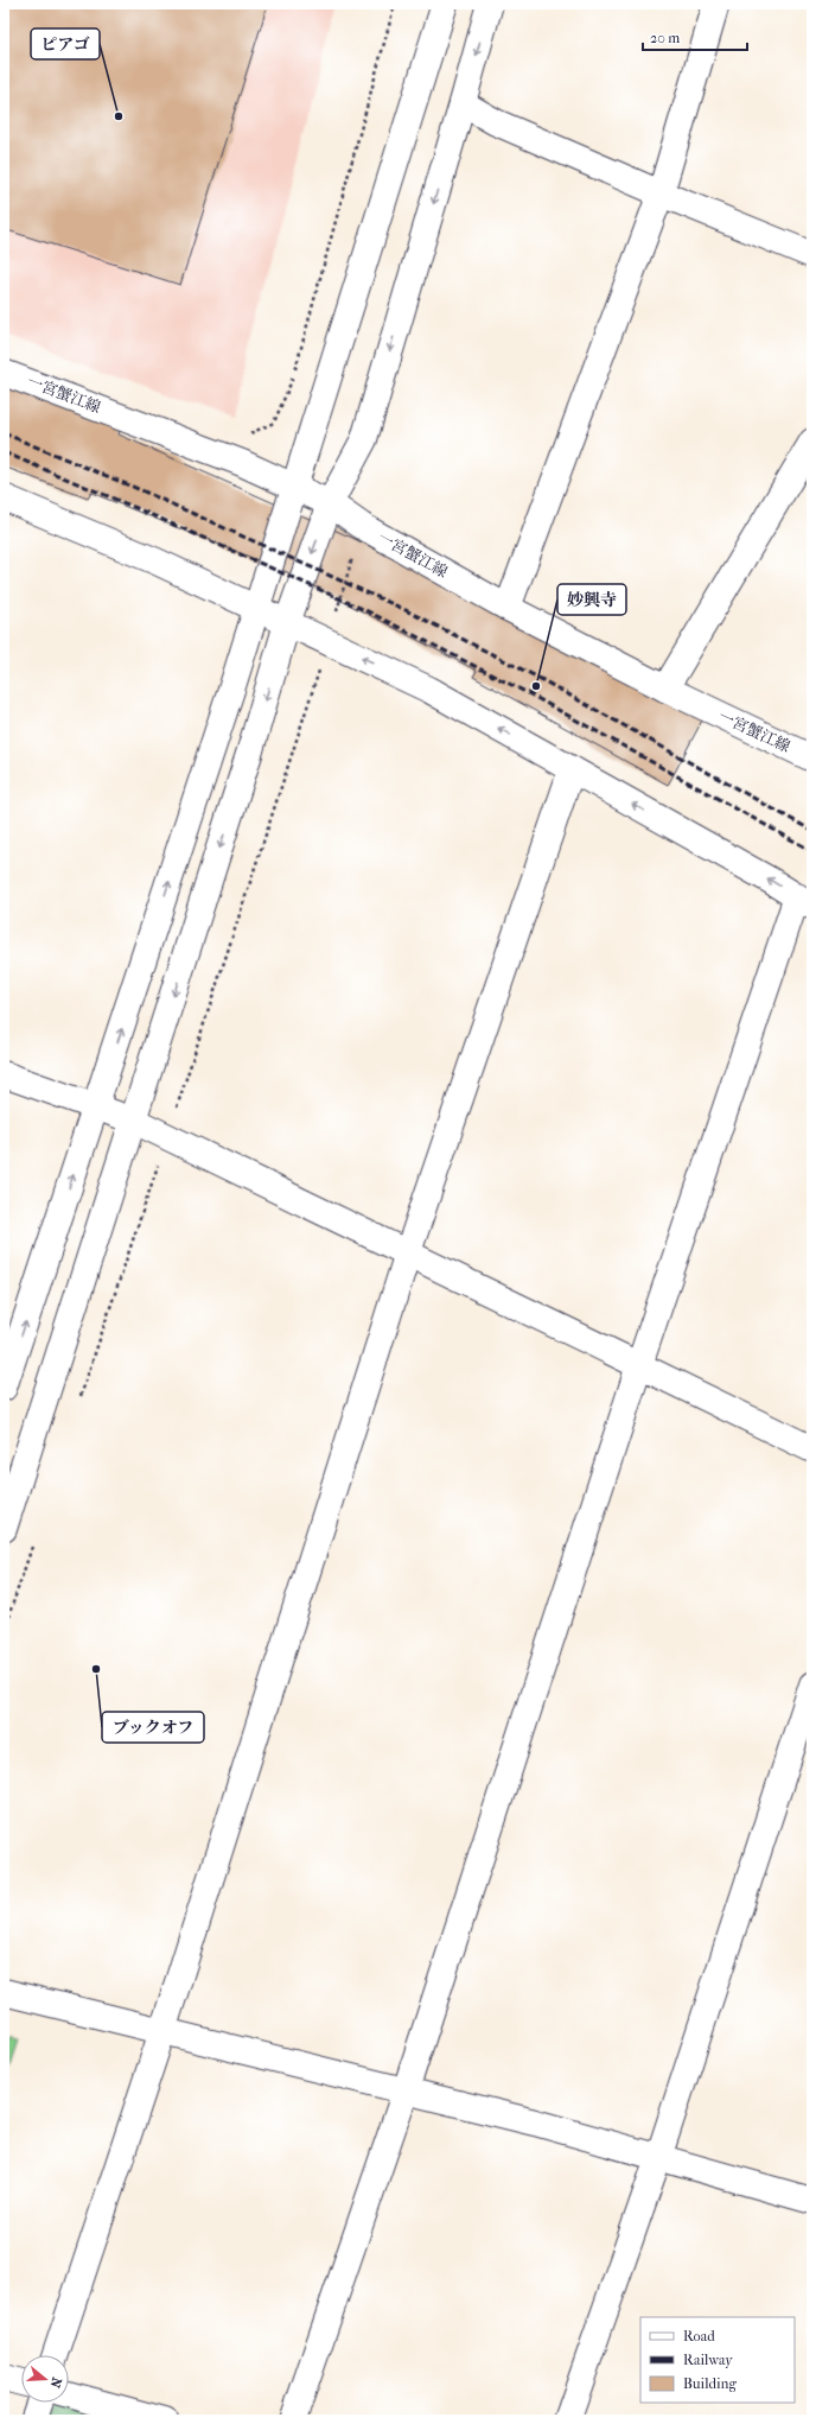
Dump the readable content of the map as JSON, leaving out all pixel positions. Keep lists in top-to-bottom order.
{
  "streets": {
    "street": ["一宮蟹江線"]
  },
  "places": ["ピアゴ", "妙興寺", "ブックオフ"],
  "legend": ["Road", "Railway", "Building"],
  "scale_bar": "20 m",
  "north": "right"
}
